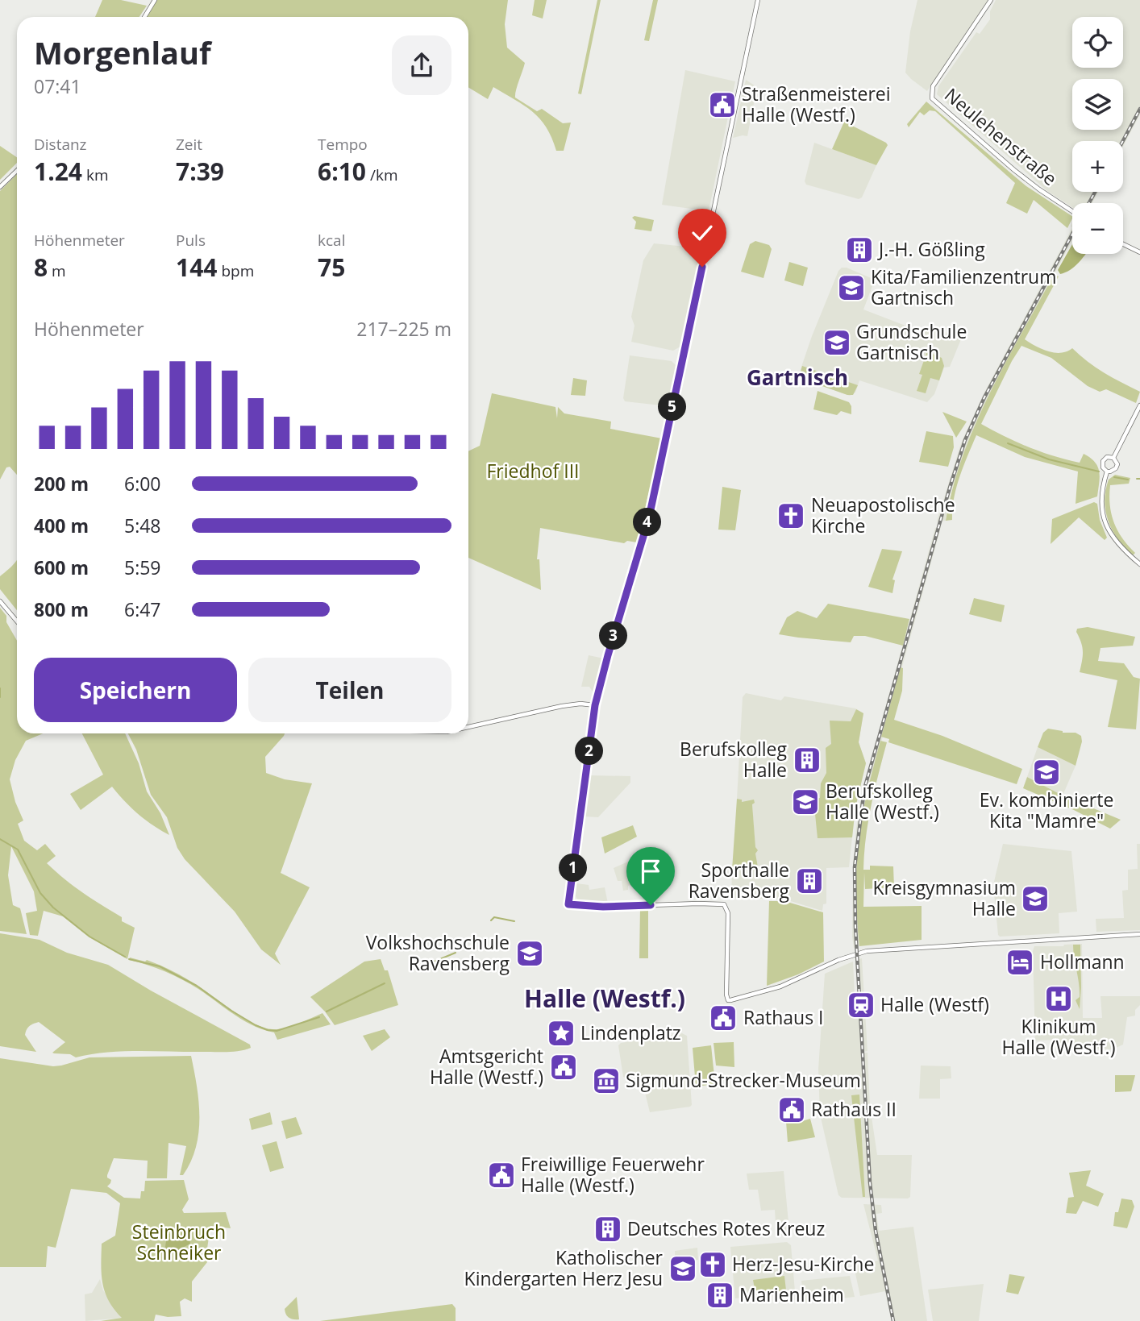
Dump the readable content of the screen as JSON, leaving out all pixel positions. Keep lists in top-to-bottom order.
{
  "streets": {
    "street": ["Neulehenstraße"]
  },
  "districts": ["Gartnisch", "Halle (Westf.)"],
  "parks": ["Friedhof III", "Steinbruch Schneiker"],
  "places": {
    "public building": [
      "Straßenmeisterei Halle (Westf.)",
      "Rathaus I",
      "Amtsgericht Halle (Westf.)",
      "Rathaus II",
      "Freiwillige Feuerwehr Halle (Westf.)"
    ],
    "building": [
      "J.-H. Gößling",
      "Berufskolleg Halle",
      "Sporthalle Ravensberg",
      "Deutsches Rotes Kreuz",
      "Marienheim"
    ],
    "school or university": [
      "Kita/Familienzentrum Gartnisch",
      "Grundschule Gartnisch",
      "Ev. kombinierte Kita \"Mamre\"",
      "Berufskolleg Halle (Westf.)",
      "Kreisgymnasium Halle",
      "Volkshochschule Ravensberg",
      "Katholischer Kindergarten Herz Jesu"
    ],
    "church": ["Neuapostolische Kirche", "Herz-Jesu-Kirche"],
    "hotel": ["Hollmann"],
    "hospital": ["Klinikum Halle (Westf.)"],
    "station": ["Halle (Westf)"],
    "place": ["Lindenplatz"],
    "museum": ["Sigmund-Strecker-Museum"]
  },
  "page": {
    "map_buttons": ["+", "−"],
    "heading": ["Morgenlauf", "07:41"],
    "stats": [
      ["Distanz", "1.24 km"],
      ["Zeit", "7:39"],
      ["Tempo", "6:10 /km"],
      ["Höhenmeter", "8 m"],
      ["Puls", "144 bpm"],
      ["kcal", "75"]
    ],
    "chart": ["Höhenmeter", "217–225 m"],
    "pins": [
      "5",
      "4",
      "3",
      "2",
      "1"
    ],
    "list": [
      {
        "name": "200 m",
        "note": "6:00"
      },
      {
        "name": "400 m",
        "note": "5:48"
      },
      {
        "name": "600 m",
        "note": "5:59"
      },
      {
        "name": "800 m",
        "note": "6:47"
      }
    ],
    "buttons": ["Speichern", "Teilen"]
  }
}
